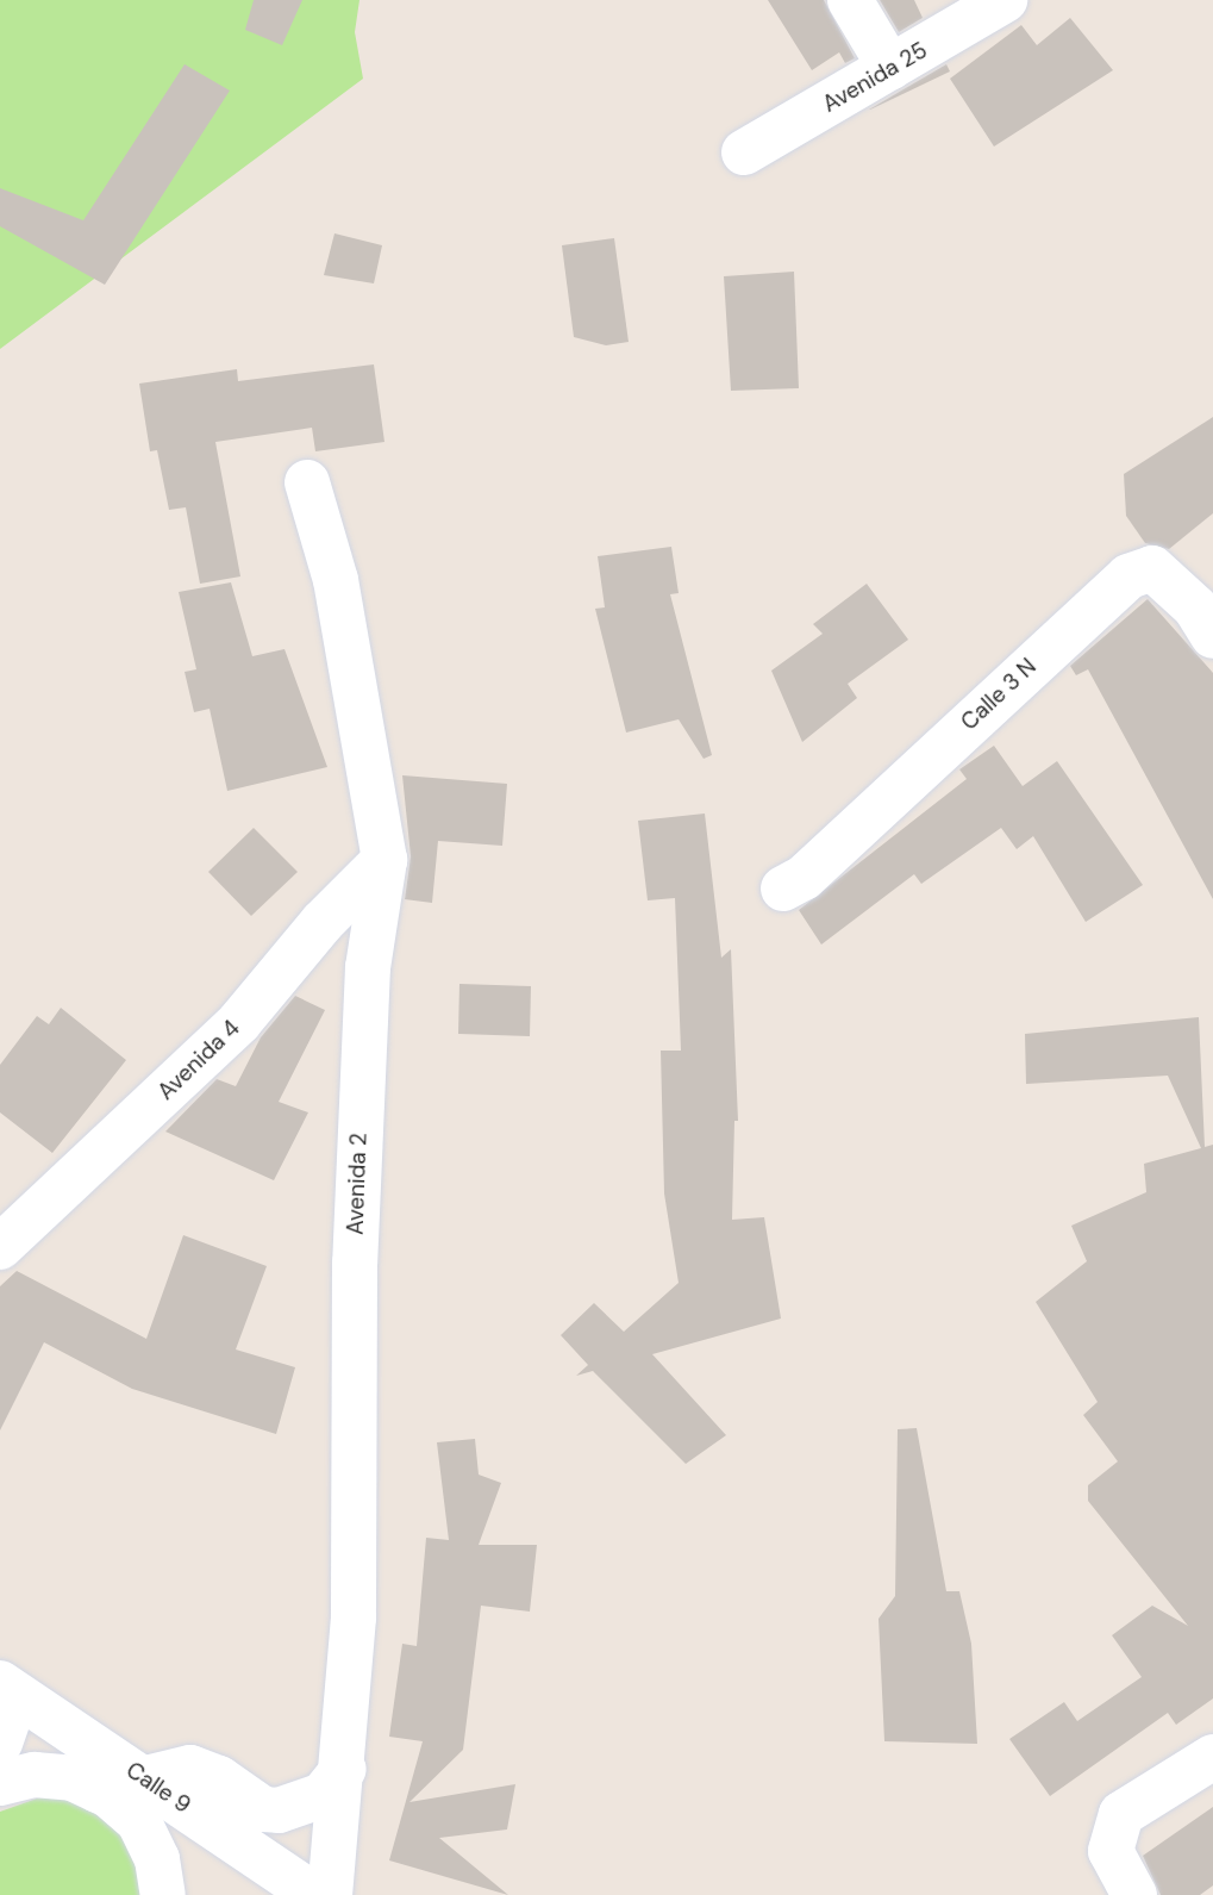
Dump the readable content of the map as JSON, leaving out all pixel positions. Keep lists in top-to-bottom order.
{
  "streets": {
    "street": [
      "Avenida 25",
      "Calle 3 N",
      "Avenida 4",
      "Avenida 2",
      "Calle 9"
    ]
  },
  "crossings": [
    ["Avenida 4", "Avenida 2"]
  ]
}
